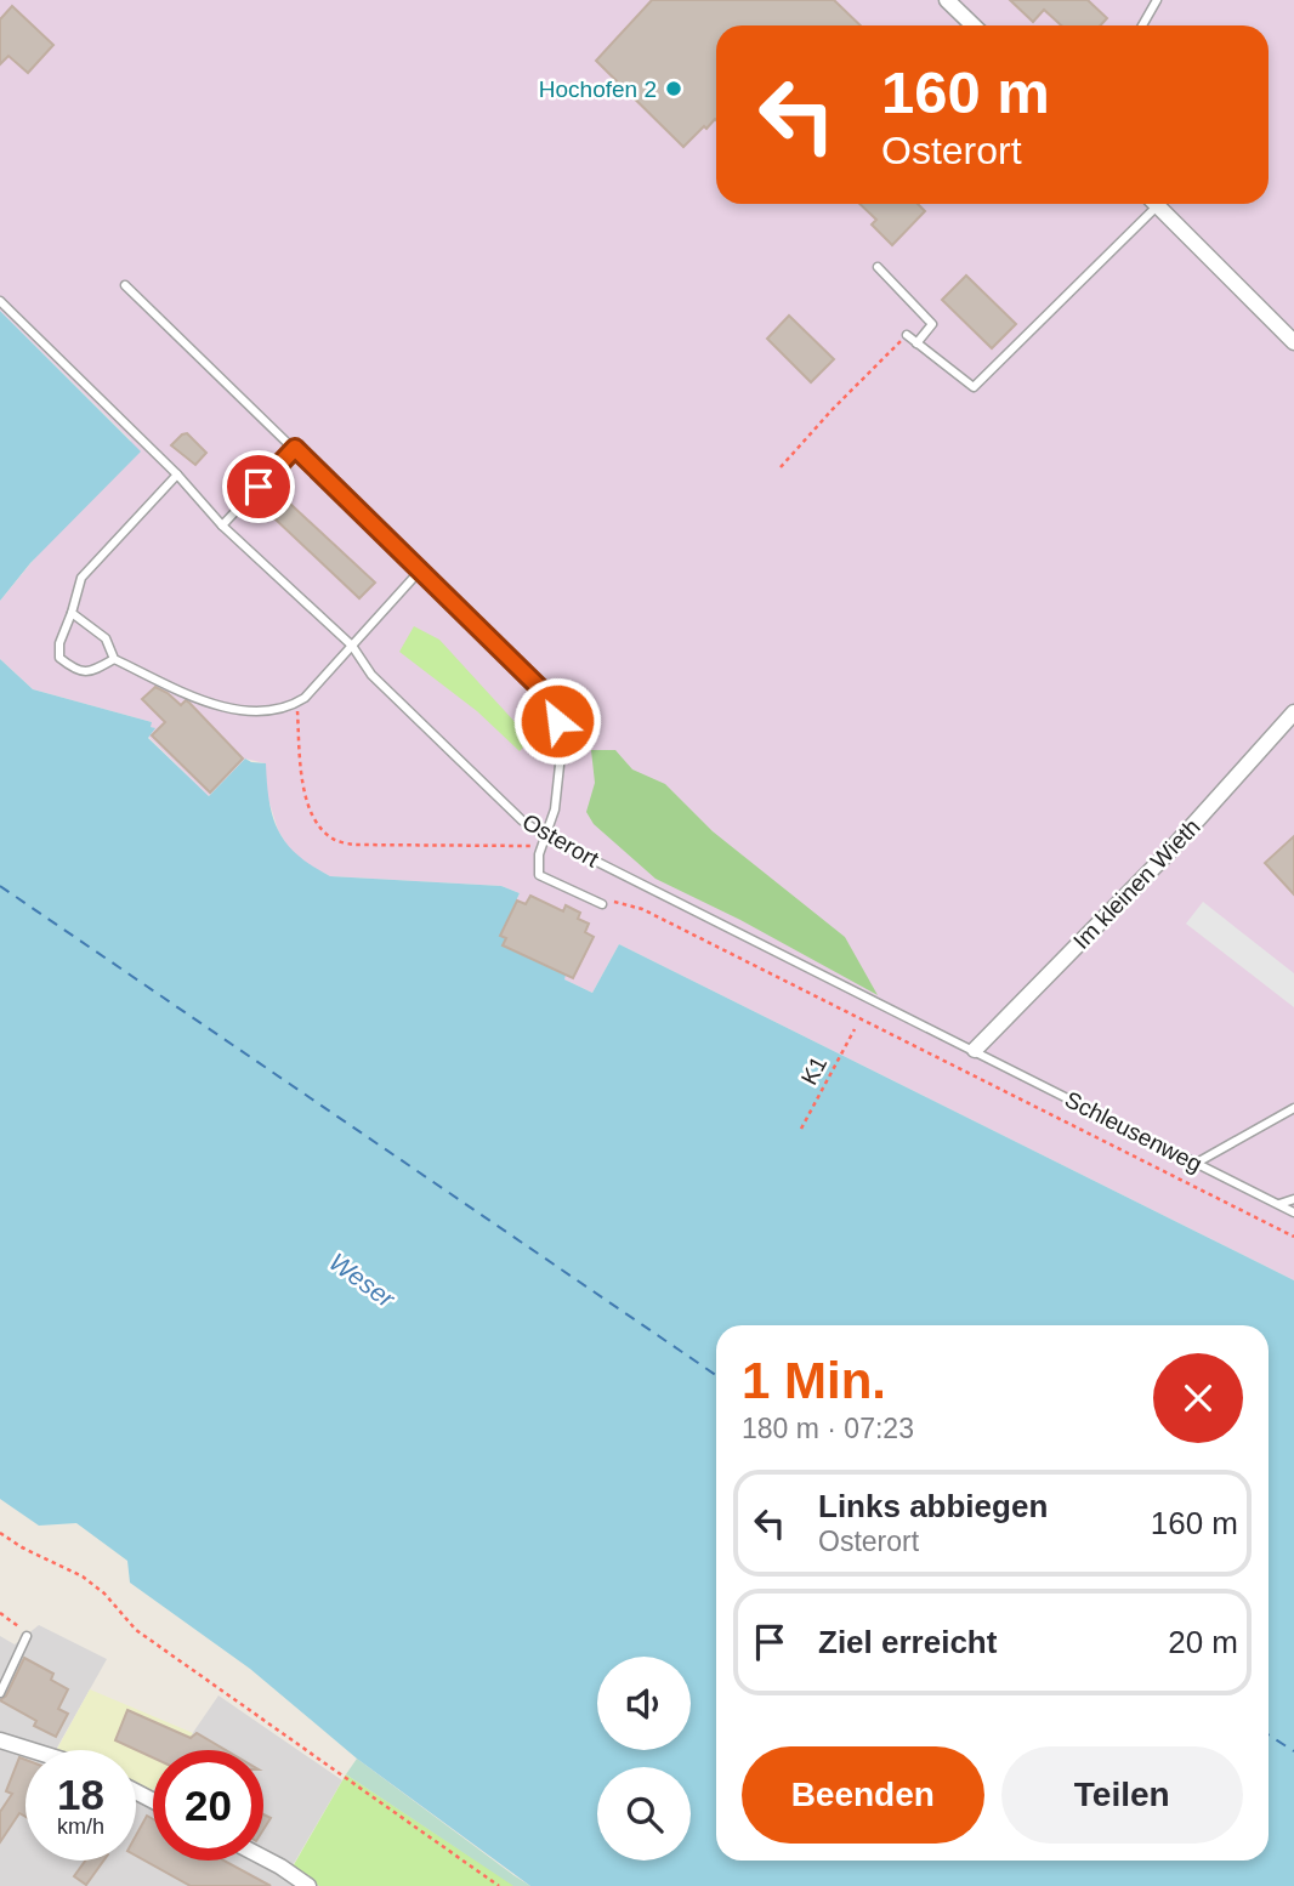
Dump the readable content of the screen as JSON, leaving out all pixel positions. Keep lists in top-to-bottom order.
{
  "streets": {
    "street": ["Im kleinen Wieth"],
    "lane": ["Osterort", "Schleusenweg"],
    "path": ["K1"]
  },
  "crossings": [
    ["Osterort", "Im kleinen Wieth"],
    ["Osterort", "Schleusenweg"],
    ["Im kleinen Wieth", "Schleusenweg"]
  ],
  "water": ["Weser"],
  "places": ["Hochofen 2"],
  "page": {
    "turn": ["160 m", "Osterort"],
    "heading": ["1 Min.", "180 m · 07:23"],
    "list": [
      {
        "name": "Links abbiegen",
        "note": "Osterort",
        "value": "160 m"
      },
      {
        "name": "Ziel erreicht",
        "value": "20 m"
      }
    ],
    "buttons": ["Beenden", "Teilen"],
    "speed": "18 km/h",
    "limit": "20"
  }
}
